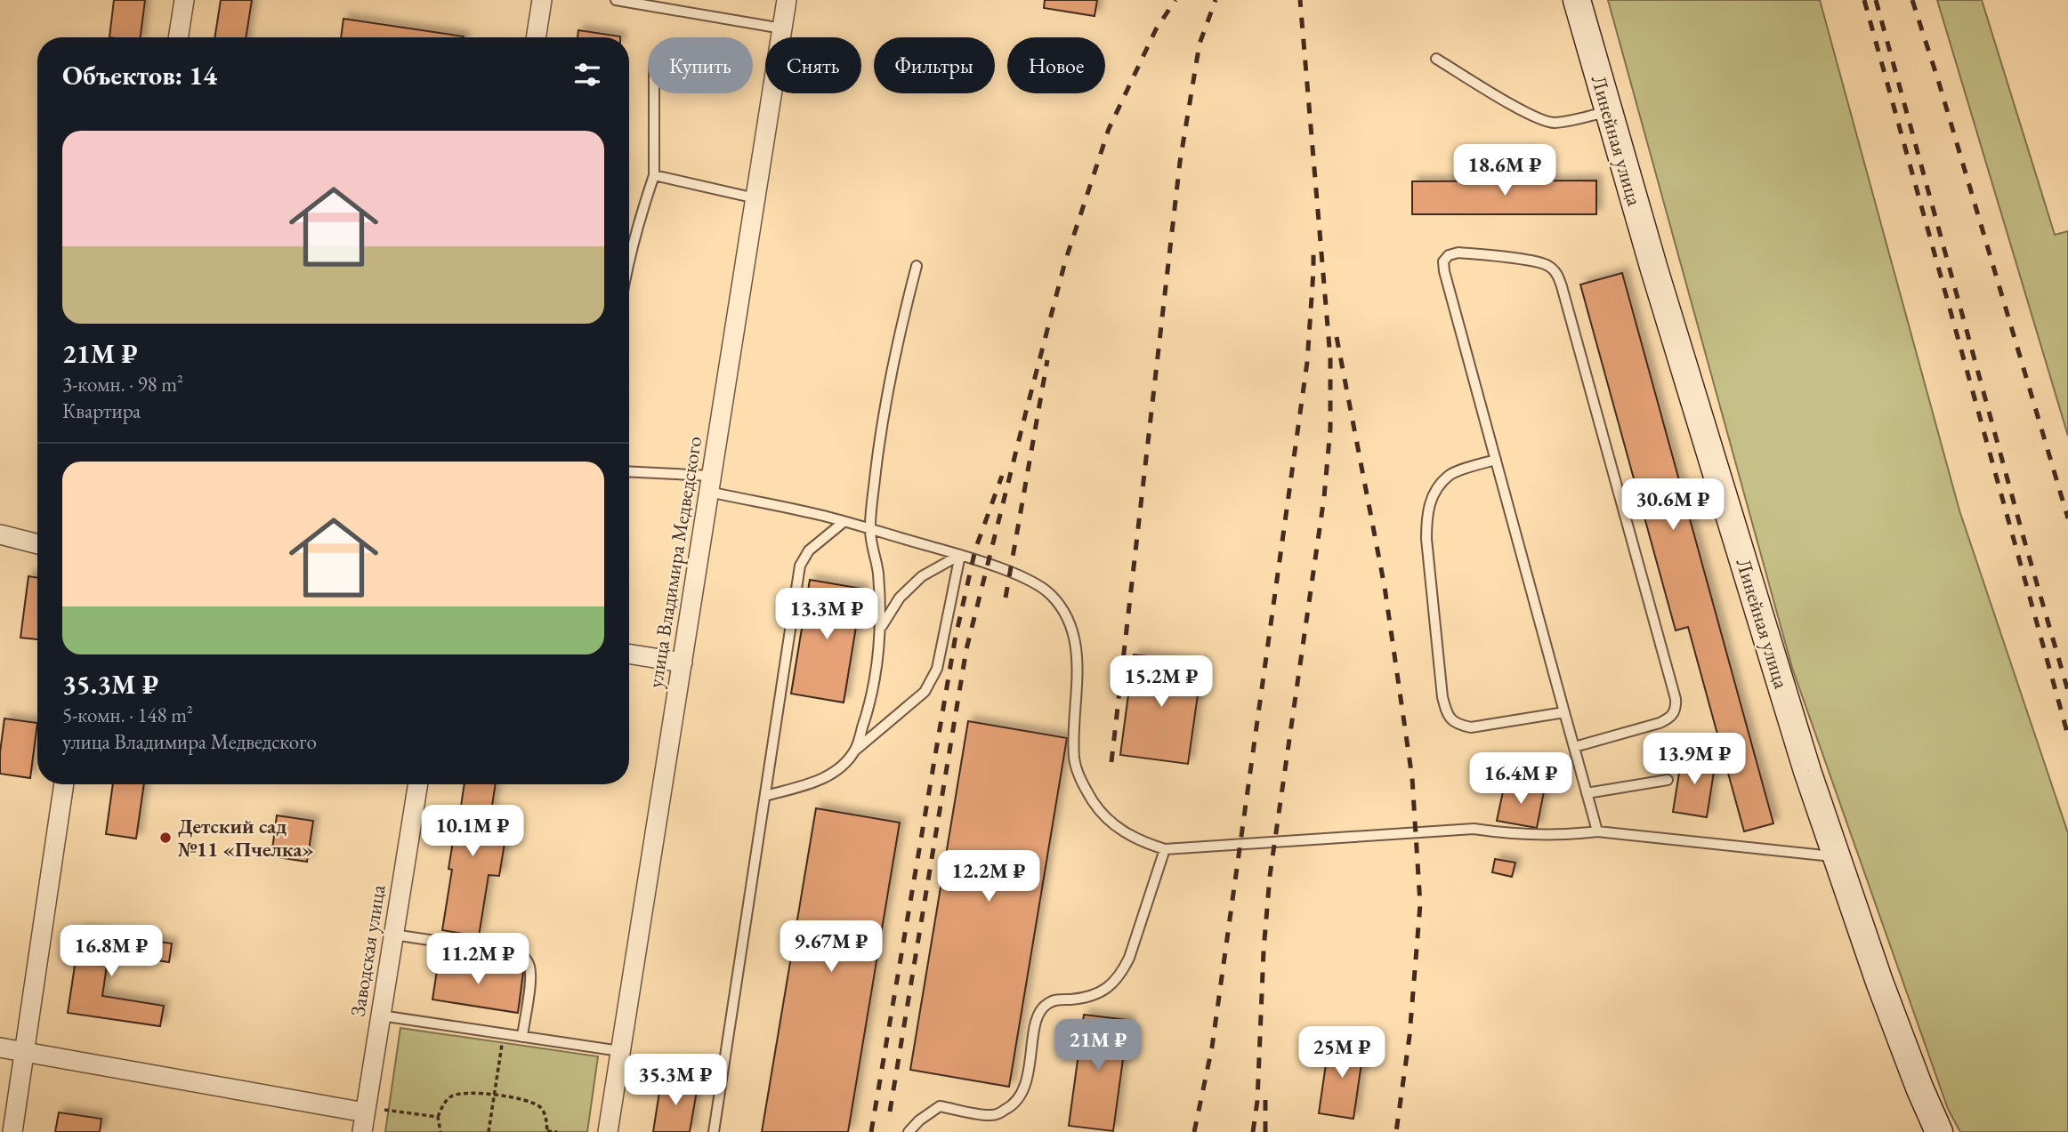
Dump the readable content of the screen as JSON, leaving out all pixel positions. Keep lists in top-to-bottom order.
{
  "streets": {
    "street": ["Линейная улица", "улица Владимира Медведского", "Заводская улица"]
  },
  "places": ["Детский сад №11 «Пчелка»"],
  "page": {
    "chip": [
      "Купить",
      "Снять",
      "Фильтры",
      "Новое"
    ],
    "heading": "Объектов: 14",
    "list": [
      {
        "name": "21M ₽",
        "note": "3-комн. · 98 m² · Квартира"
      },
      {
        "name": "35.3M ₽",
        "note": "5-комн. · 148 m² · улица Владимира Медведского"
      }
    ],
    "price": [
      "18.6M ₽",
      "30.6M ₽",
      "13.3M ₽",
      "15.2M ₽",
      "13.9M ₽",
      "16.4M ₽",
      "10.1M ₽",
      "12.2M ₽",
      "9.67M ₽",
      "16.8M ₽",
      "11.2M ₽",
      "21M ₽",
      "25M ₽",
      "35.3M ₽"
    ]
  }
}
